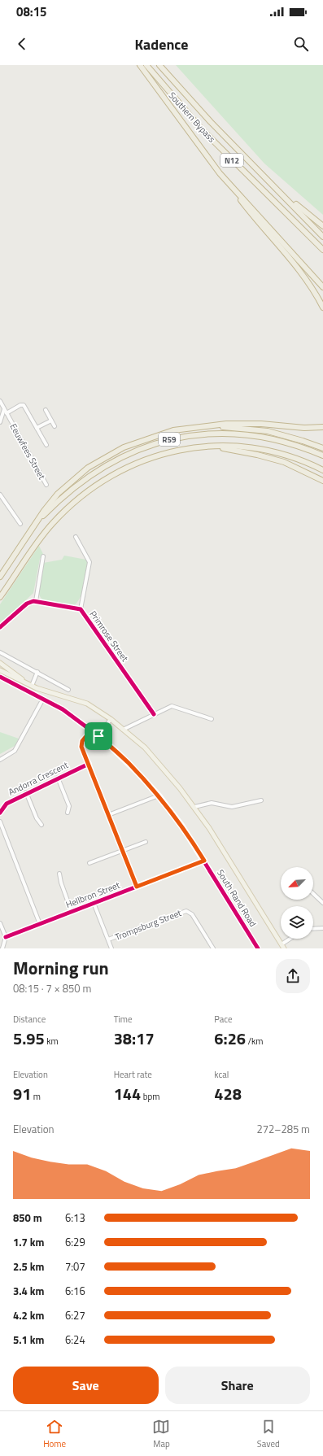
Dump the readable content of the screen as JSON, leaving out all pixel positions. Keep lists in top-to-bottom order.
{
  "streets": {
    "highway": ["Southern Bypass", "N12", "R59"],
    "main road": ["South Rand Road"],
    "street": [
      "Eeuwfees Street",
      "Primrose Street",
      "Andorra Crescent",
      "Hellbron Street",
      "Trompsburg Street"
    ]
  },
  "crossings": [
    ["Hellbron Street", "South Rand Road"]
  ],
  "north": "bottom left",
  "page": {
    "status": "08:15",
    "header": "Kadence",
    "heading": ["Morning run", "08:15 · 7 × 850 m"],
    "stats": [
      ["Distance", "5.95 km"],
      ["Time", "38:17"],
      ["Pace", "6:26 /km"],
      ["Elevation", "91 m"],
      ["Heart rate", "144 bpm"],
      ["kcal", "428"]
    ],
    "chart": ["Elevation", "272–285 m"],
    "list": [
      {
        "name": "850 m",
        "note": "6:13"
      },
      {
        "name": "1.7 km",
        "note": "6:29"
      },
      {
        "name": "2.5 km",
        "note": "7:07"
      },
      {
        "name": "3.4 km",
        "note": "6:16"
      },
      {
        "name": "4.2 km",
        "note": "6:27"
      },
      {
        "name": "5.1 km",
        "note": "6:24"
      }
    ],
    "buttons": ["Save", "Share"],
    "tabs": ["Home", "Map", "Saved"]
  }
}
